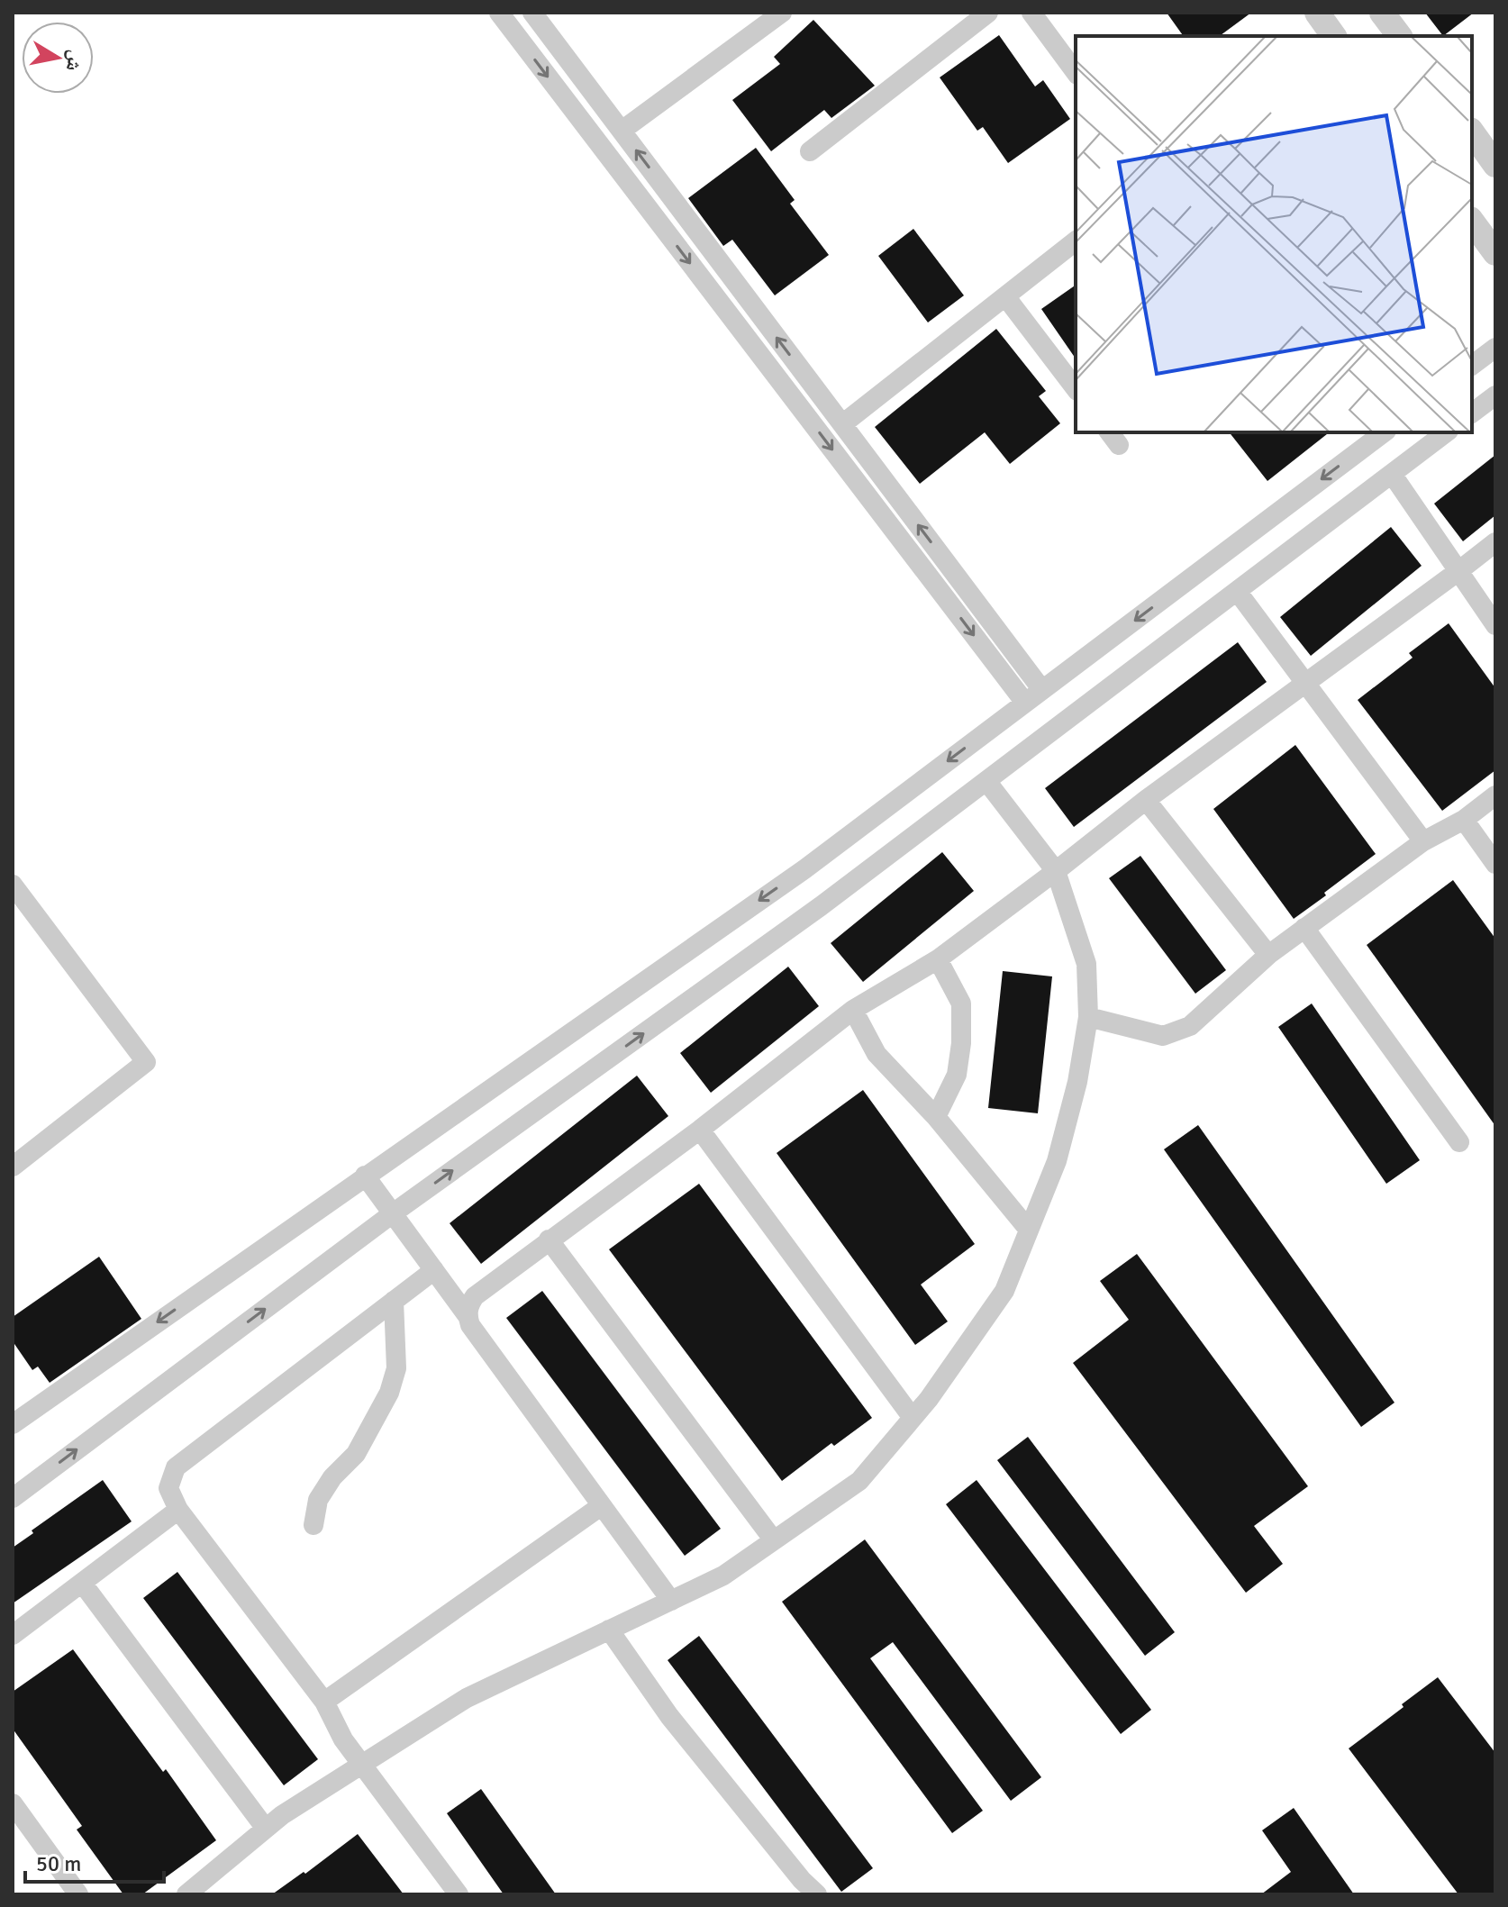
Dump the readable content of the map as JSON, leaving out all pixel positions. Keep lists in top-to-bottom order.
{
  "scale_bar": "50 m",
  "north": "right"
}
